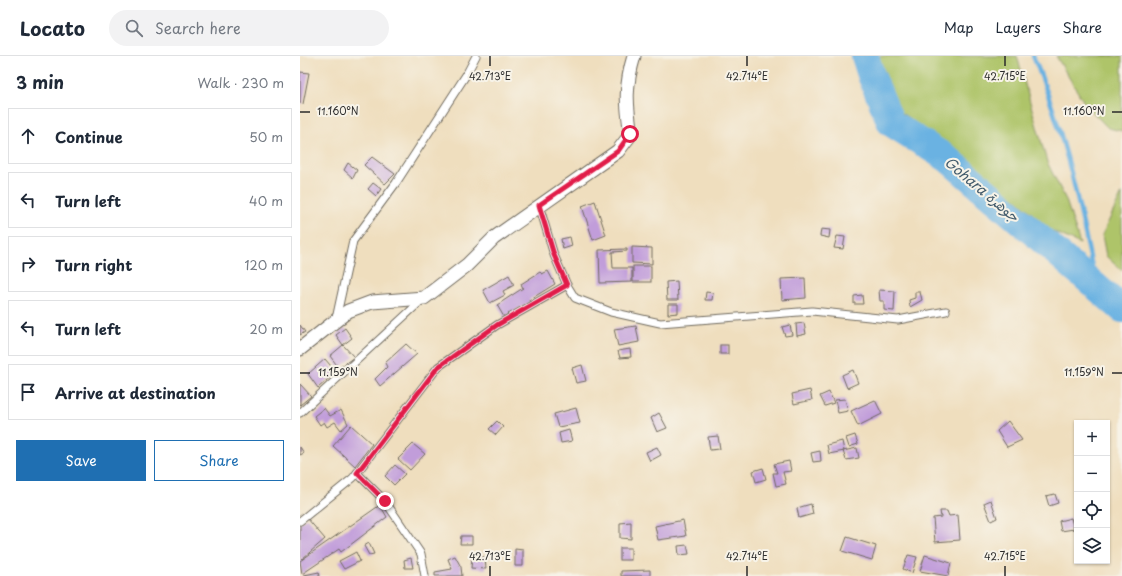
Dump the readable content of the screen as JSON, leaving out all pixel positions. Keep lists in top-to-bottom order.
{
  "water": ["Gohara جوهرة"],
  "page": {
    "header": "Locato",
    "search": "Search here",
    "nav": ["Map", "Layers", "Share"],
    "heading": ["3 min", "Walk · 230 m"],
    "list": [
      ["Continue", "50 m"],
      ["Turn left", "40 m"],
      ["Turn right", "120 m"],
      ["Turn left", "20 m"],
      "Arrive at destination"
    ],
    "map_buttons": ["+", "−"],
    "buttons": ["Save", "Share"]
  },
  "coordinates": [
    "42.713°E",
    "42.714°E",
    "42.715°E",
    "11.160°N",
    "11.159°N"
  ]
}
